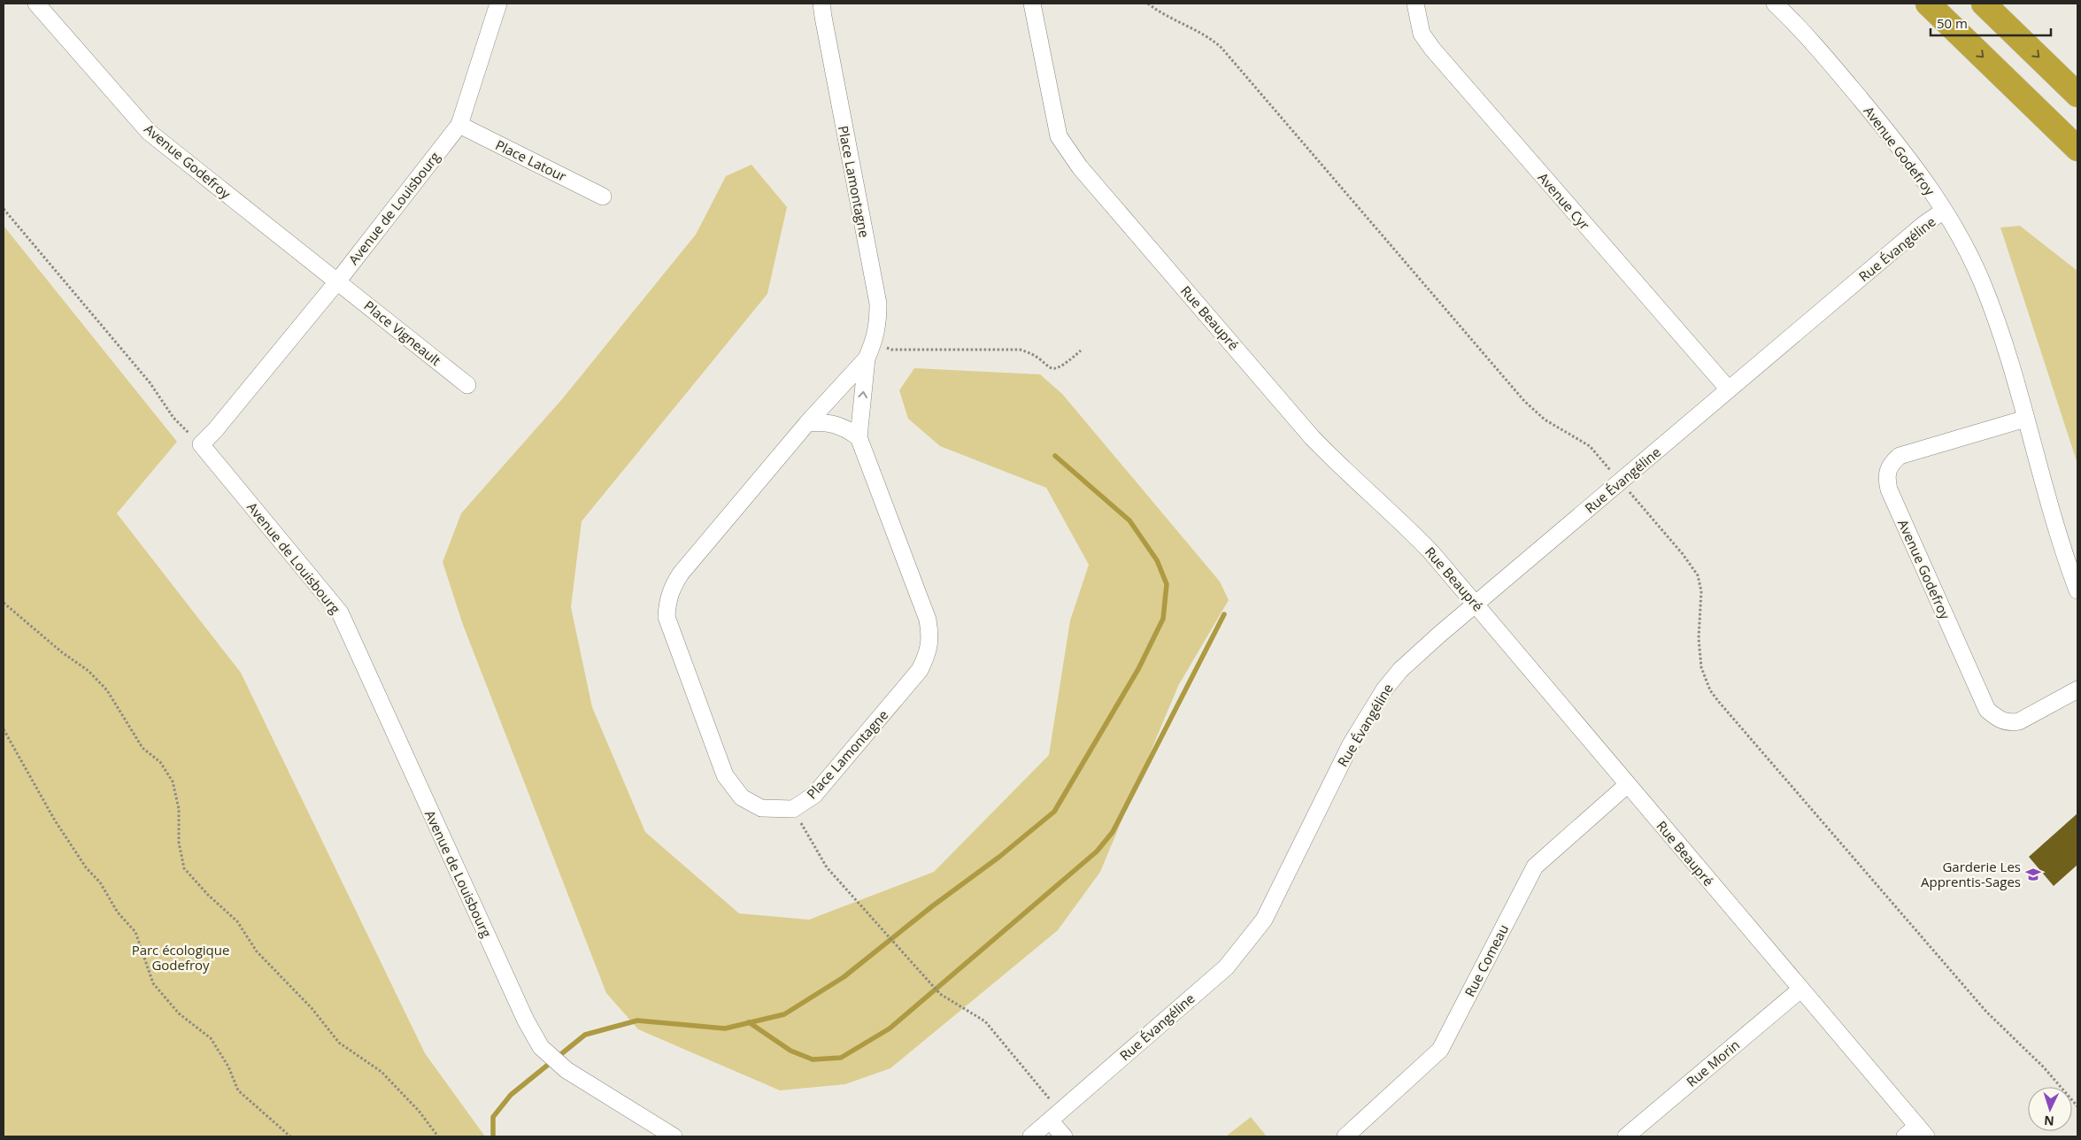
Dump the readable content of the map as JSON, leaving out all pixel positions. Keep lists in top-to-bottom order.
{
  "streets": {
    "street": [
      "Avenue Godefroy",
      "Place Latour",
      "Place Lamontagne",
      "Avenue Cyr",
      "Avenue de Louisbourg",
      "Rue Évangéline",
      "Rue Beaupré",
      "Place Vigneault",
      "Rue Comeau",
      "Rue Morin"
    ]
  },
  "crossings": [
    ["Avenue Godefroy", "Avenue de Louisbourg"],
    ["Avenue Godefroy", "Rue Évangéline"],
    ["Avenue Godefroy", "Place Vigneault"],
    ["Place Latour", "Avenue de Louisbourg"],
    ["Avenue Cyr", "Rue Évangéline"],
    ["Avenue de Louisbourg", "Place Vigneault"],
    ["Rue Évangéline", "Rue Beaupré"],
    ["Rue Beaupré", "Rue Comeau"],
    ["Rue Beaupré", "Rue Morin"]
  ],
  "parks": ["Parc écologique Godefroy"],
  "places": {
    "school or university": ["Garderie Les Apprentis-Sages"]
  },
  "scale_bar": "50 m",
  "north": "bottom"
}
